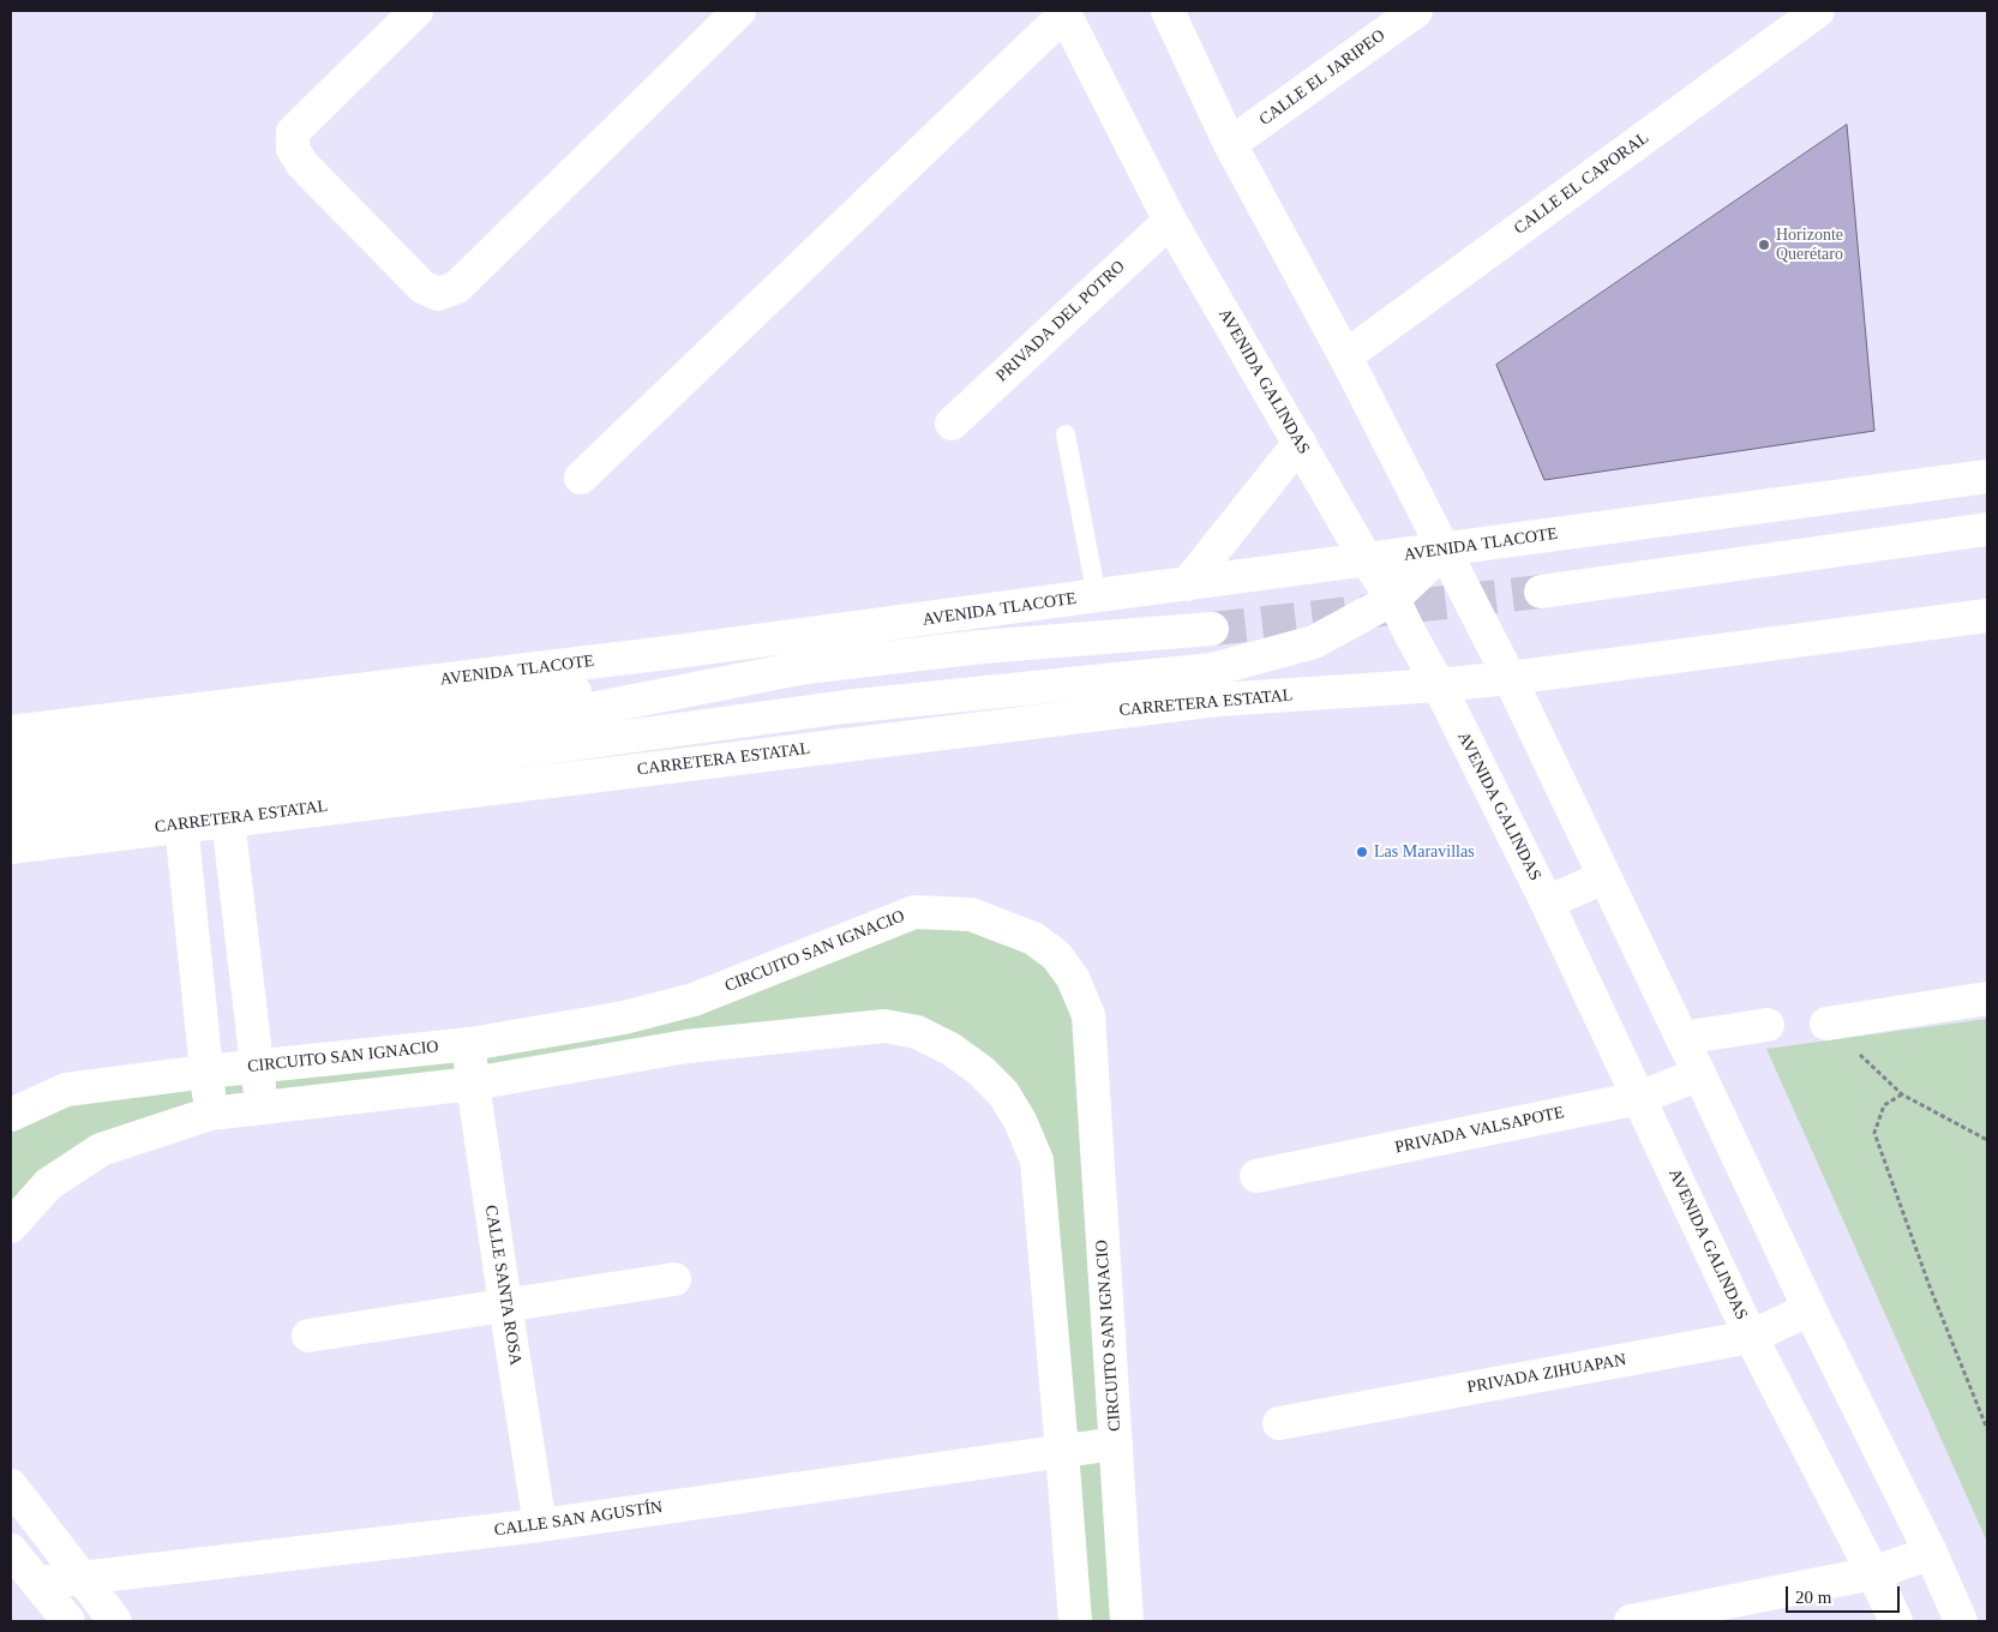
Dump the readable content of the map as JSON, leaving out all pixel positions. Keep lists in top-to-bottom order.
{
  "streets": {
    "street": [
      "CALLE EL JARIPEO",
      "CALLE EL CAPORAL",
      "PRIVADA DEL POTRO",
      "AVENIDA GALINDAS",
      "AVENIDA TLACOTE",
      "CARRETERA ESTATAL",
      "CIRCUITO SAN IGNACIO",
      "PRIVADA VALSAPOTE",
      "CALLE SANTA ROSA",
      "PRIVADA ZIHUAPAN",
      "CALLE SAN AGUSTÍN"
    ]
  },
  "crossings": [
    ["PRIVADA DEL POTRO", "AVENIDA GALINDAS"],
    ["AVENIDA GALINDAS", "AVENIDA TLACOTE"],
    ["AVENIDA GALINDAS", "CARRETERA ESTATAL"],
    ["AVENIDA GALINDAS", "PRIVADA VALSAPOTE"],
    ["AVENIDA GALINDAS", "PRIVADA ZIHUAPAN"],
    ["CIRCUITO SAN IGNACIO", "CALLE SANTA ROSA"],
    ["CIRCUITO SAN IGNACIO", "CALLE SAN AGUSTÍN"],
    ["CALLE SANTA ROSA", "CALLE SAN AGUSTÍN"]
  ],
  "places": ["Horizonte Querétaro", "Las Maravillas"],
  "scale_bar": "20 m"
}
